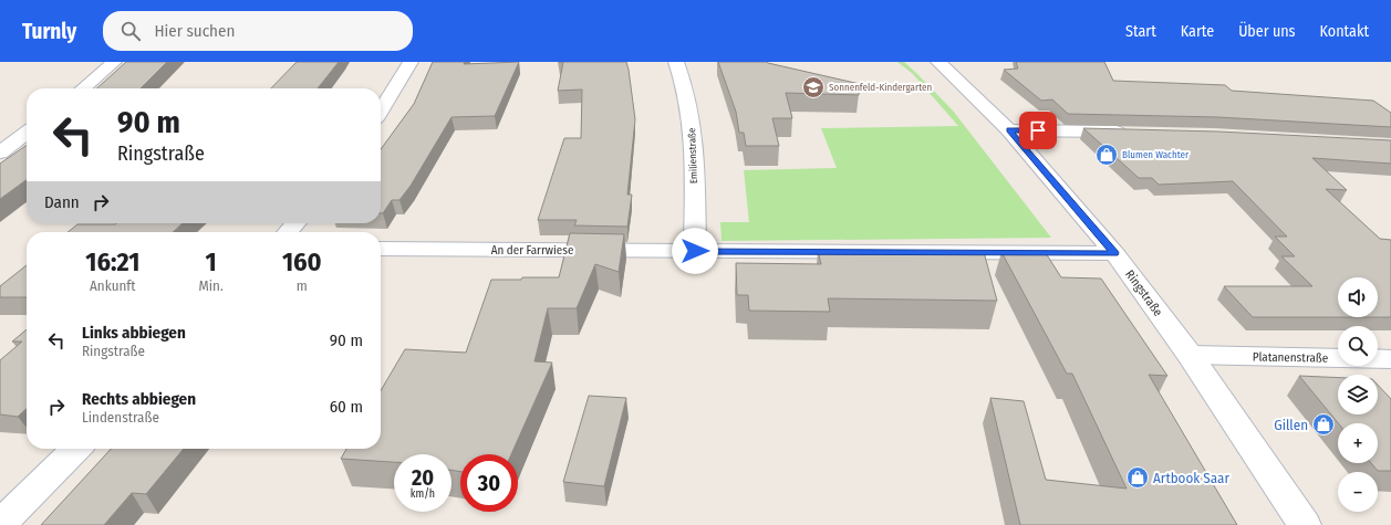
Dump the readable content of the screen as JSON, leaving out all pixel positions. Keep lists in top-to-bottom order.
{
  "streets": {
    "street": [
      "Emilienstraße",
      "An der Farrwiese",
      "Ringstraße",
      "Platanenstraße"
    ]
  },
  "crossings": [
    ["Emilienstraße", "An der Farrwiese"],
    ["An der Farrwiese", "Ringstraße"],
    ["Ringstraße", "Platanenstraße"]
  ],
  "places": {
    "school or university": ["Sonnenfeld-Kindergarten"],
    "shop": ["Blumen Wachter", "Gillen", "Artbook Saar"]
  },
  "page": {
    "header": "Turnly",
    "search": "Hier suchen",
    "nav": [
      "Start",
      "Karte",
      "Über uns",
      "Kontakt"
    ],
    "turn": ["90 m", "Ringstraße"],
    "then": "Dann",
    "eta": [
      "16:21",
      "Ankunft",
      "1",
      "Min.",
      "160",
      "m"
    ],
    "map_buttons": ["+", "−"],
    "list": [
      {
        "name": "Links abbiegen",
        "note": "Ringstraße",
        "value": "90 m"
      },
      {
        "name": "Rechts abbiegen",
        "note": "Lindenstraße",
        "value": "60 m"
      }
    ],
    "speed": "20 km/h",
    "limit": "30"
  }
}
